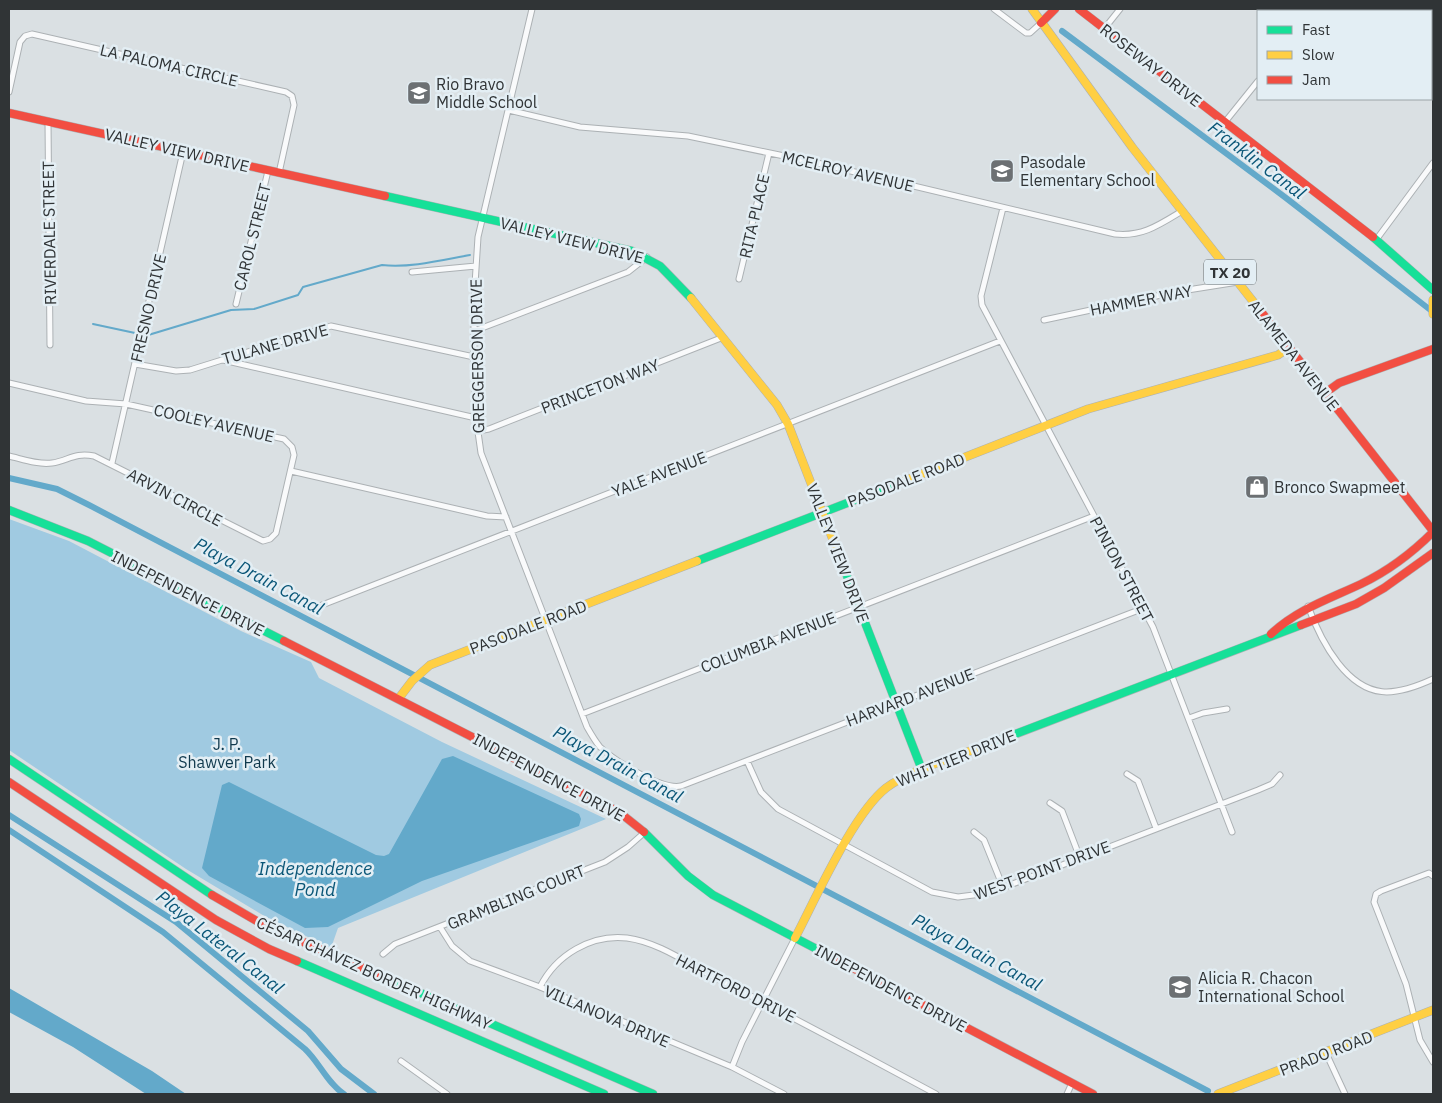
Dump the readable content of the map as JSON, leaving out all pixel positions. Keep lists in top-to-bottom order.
{
  "streets": {
    "main road": [
      "ROSEWAY DRIVE",
      "VALLEY VIEW DRIVE",
      "TX 20",
      "ALAMEDA AVENUE",
      "PASODALE ROAD",
      "INDEPENDENCE DRIVE",
      "WHITTIER DRIVE",
      "CÉSAR CHÁVEZ BORDER HIGHWAY",
      "PRADO ROAD"
    ],
    "street": [
      "LA PALOMA CIRCLE",
      "MCELROY AVENUE",
      "RITA PLACE",
      "RIVERDALE STREET",
      "CAROL STREET",
      "HAMMER WAY",
      "FRESNO DRIVE",
      "TULANE DRIVE",
      "GREGGERSON DRIVE",
      "PRINCETON WAY",
      "COOLEY AVENUE",
      "YALE AVENUE",
      "ARVIN CIRCLE",
      "PINION STREET",
      "COLUMBIA AVENUE",
      "HARVARD AVENUE",
      "WEST POINT DRIVE",
      "GRAMBLING COURT",
      "HARTFORD DRIVE",
      "VILLANOVA DRIVE"
    ]
  },
  "crossings": [
    ["LA PALOMA CIRCLE", "VALLEY VIEW DRIVE"],
    ["VALLEY VIEW DRIVE", "RIVERDALE STREET"],
    ["VALLEY VIEW DRIVE", "CAROL STREET"],
    ["VALLEY VIEW DRIVE", "FRESNO DRIVE"],
    ["VALLEY VIEW DRIVE", "GREGGERSON DRIVE"],
    ["VALLEY VIEW DRIVE", "PRINCETON WAY"],
    ["VALLEY VIEW DRIVE", "YALE AVENUE"],
    ["VALLEY VIEW DRIVE", "PASODALE ROAD"],
    ["VALLEY VIEW DRIVE", "COLUMBIA AVENUE"],
    ["VALLEY VIEW DRIVE", "HARVARD AVENUE"],
    ["VALLEY VIEW DRIVE", "WHITTIER DRIVE"],
    ["MCELROY AVENUE", "RITA PLACE"],
    ["MCELROY AVENUE", "ALAMEDA AVENUE"],
    ["MCELROY AVENUE", "GREGGERSON DRIVE"],
    ["MCELROY AVENUE", "PINION STREET"],
    ["HAMMER WAY", "ALAMEDA AVENUE"],
    ["FRESNO DRIVE", "TULANE DRIVE"],
    ["FRESNO DRIVE", "COOLEY AVENUE"],
    ["FRESNO DRIVE", "ARVIN CIRCLE"],
    ["TULANE DRIVE", "GREGGERSON DRIVE"],
    ["ALAMEDA AVENUE", "PASODALE ROAD"],
    ["ALAMEDA AVENUE", "WHITTIER DRIVE"],
    ["GREGGERSON DRIVE", "PRINCETON WAY"],
    ["GREGGERSON DRIVE", "YALE AVENUE"],
    ["GREGGERSON DRIVE", "PASODALE ROAD"],
    ["GREGGERSON DRIVE", "COLUMBIA AVENUE"],
    ["GREGGERSON DRIVE", "HARVARD AVENUE"],
    ["COOLEY AVENUE", "ARVIN CIRCLE"],
    ["YALE AVENUE", "PINION STREET"],
    ["PASODALE ROAD", "PINION STREET"],
    ["PASODALE ROAD", "INDEPENDENCE DRIVE"],
    ["PINION STREET", "COLUMBIA AVENUE"],
    ["PINION STREET", "HARVARD AVENUE"],
    ["PINION STREET", "WHITTIER DRIVE"],
    ["PINION STREET", "WEST POINT DRIVE"],
    ["INDEPENDENCE DRIVE", "WHITTIER DRIVE"],
    ["INDEPENDENCE DRIVE", "GRAMBLING COURT"],
    ["HARVARD AVENUE", "WEST POINT DRIVE"],
    ["WHITTIER DRIVE", "WEST POINT DRIVE"],
    ["WHITTIER DRIVE", "HARTFORD DRIVE"],
    ["WHITTIER DRIVE", "VILLANOVA DRIVE"],
    ["GRAMBLING COURT", "VILLANOVA DRIVE"],
    ["HARTFORD DRIVE", "VILLANOVA DRIVE"]
  ],
  "water": [
    "Franklin Canal",
    "Playa Drain Canal",
    "Independence Pond",
    "Playa Lateral Canal"
  ],
  "parks": ["J. P. Shawver Park"],
  "places": {
    "school or university": ["Rio Bravo Middle School", "Pasodale Elementary School", "Alicia R. Chacon International School"],
    "shop": ["Bronco Swapmeet"]
  },
  "legend": ["Fast", "Slow", "Jam"]
}
